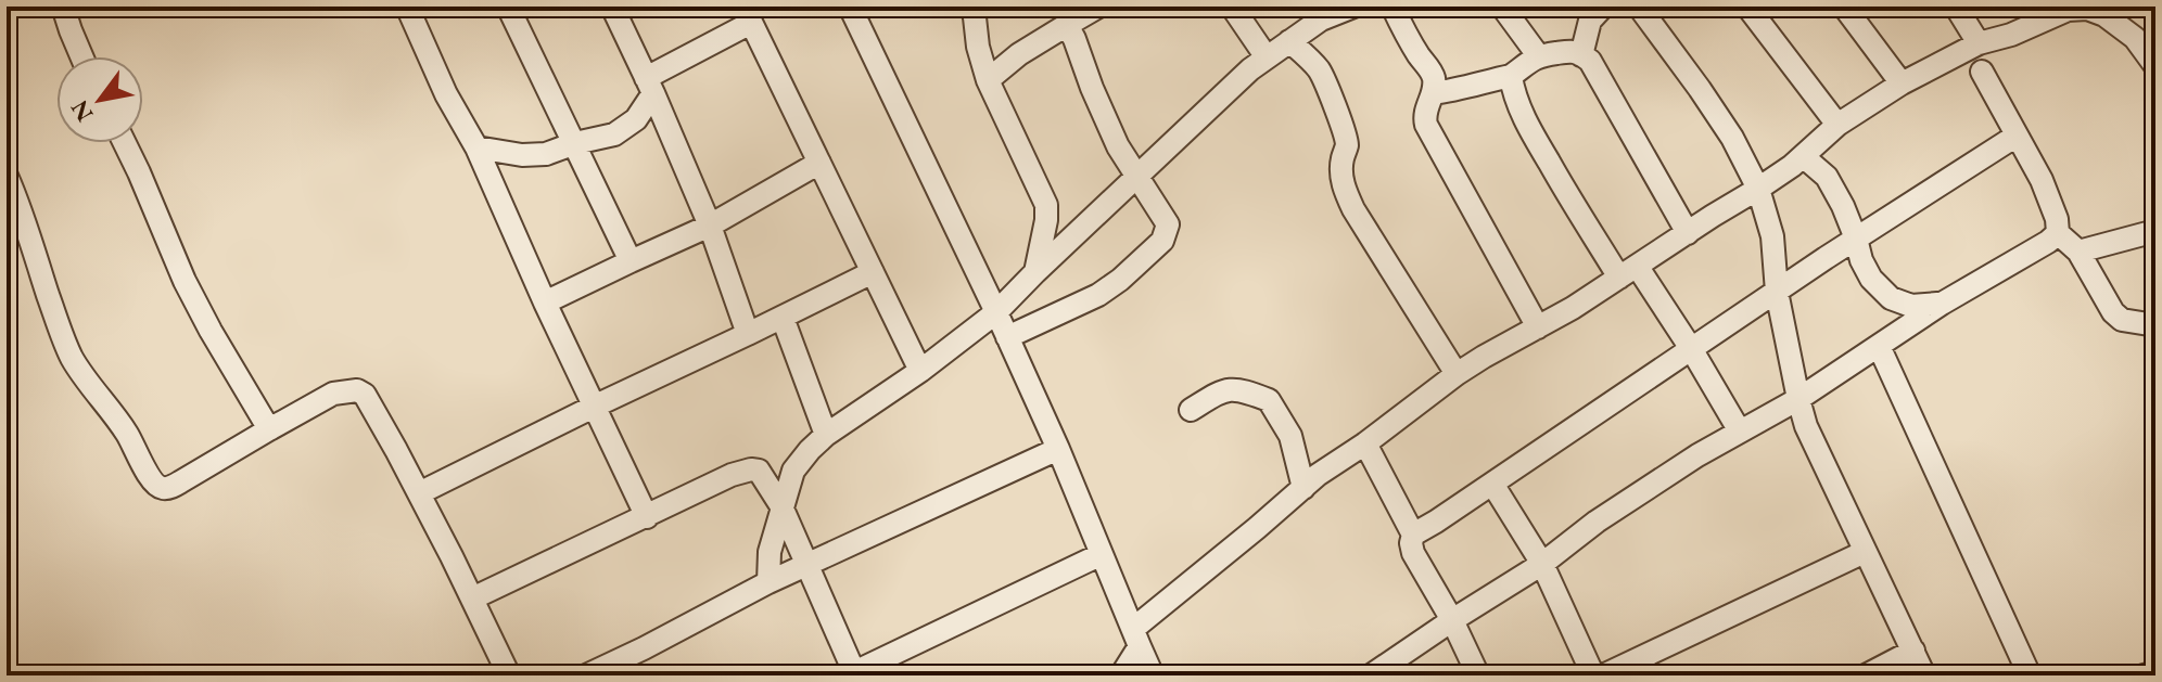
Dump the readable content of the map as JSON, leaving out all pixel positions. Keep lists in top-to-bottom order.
{
  "north": "bottom left"
}
